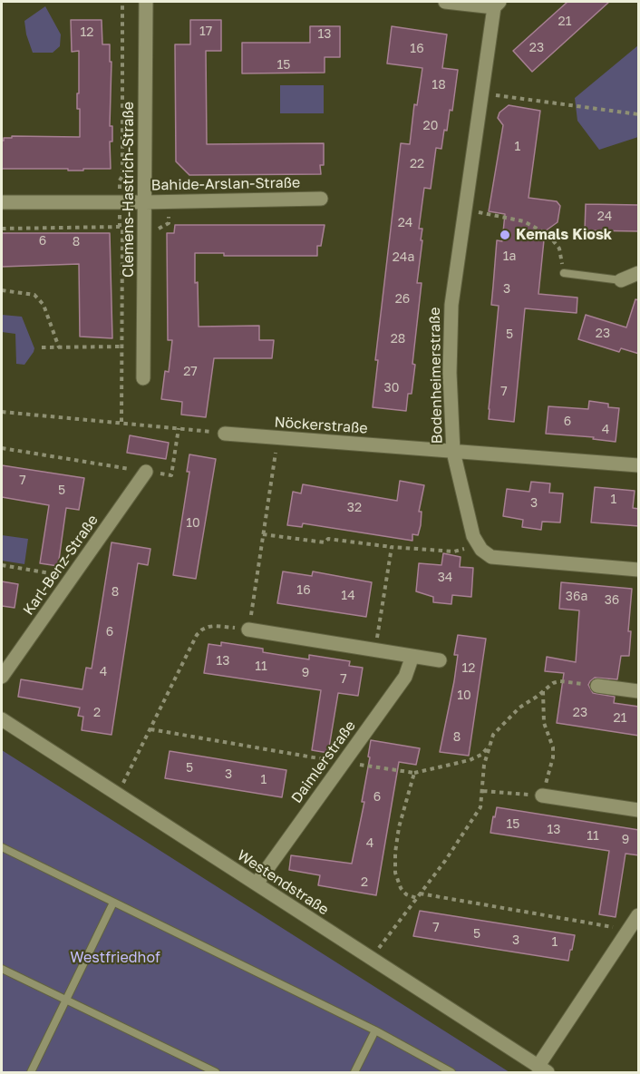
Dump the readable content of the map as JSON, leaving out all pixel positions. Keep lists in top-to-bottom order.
{
  "streets": {
    "street": [
      "Bahide-Arslan-Straße",
      "Clemens-Hastrich-Straße",
      "Bodenheimerstraße",
      "Nöckerstraße",
      "Karl-Benz-Straße",
      "Daimlerstraße",
      "Westendstraße"
    ]
  },
  "crossings": [
    ["Bahide-Arslan-Straße", "Clemens-Hastrich-Straße"],
    ["Bodenheimerstraße", "Nöckerstraße"],
    ["Daimlerstraße", "Westendstraße"]
  ],
  "parks": ["Westfriedhof"],
  "places": ["Kemals Kiosk"],
  "house_numbers": [
    "21",
    "17",
    "12",
    "13",
    "23",
    "16",
    "15",
    "18",
    "20",
    "1",
    "22",
    "24",
    "24",
    "6",
    "8",
    "1a",
    "24a",
    "3",
    "26",
    "23",
    "5",
    "28",
    "27",
    "30",
    "7",
    "6",
    "4",
    "7",
    "5",
    "1",
    "3",
    "32",
    "10",
    "34",
    "16",
    "8",
    "14",
    "36a",
    "36",
    "6",
    "13",
    "11",
    "12",
    "4",
    "9",
    "7",
    "10",
    "2",
    "23",
    "21",
    "8",
    "5",
    "3",
    "1",
    "6",
    "15",
    "13",
    "11",
    "9",
    "4",
    "2",
    "7",
    "5",
    "3",
    "1"
  ]
}
